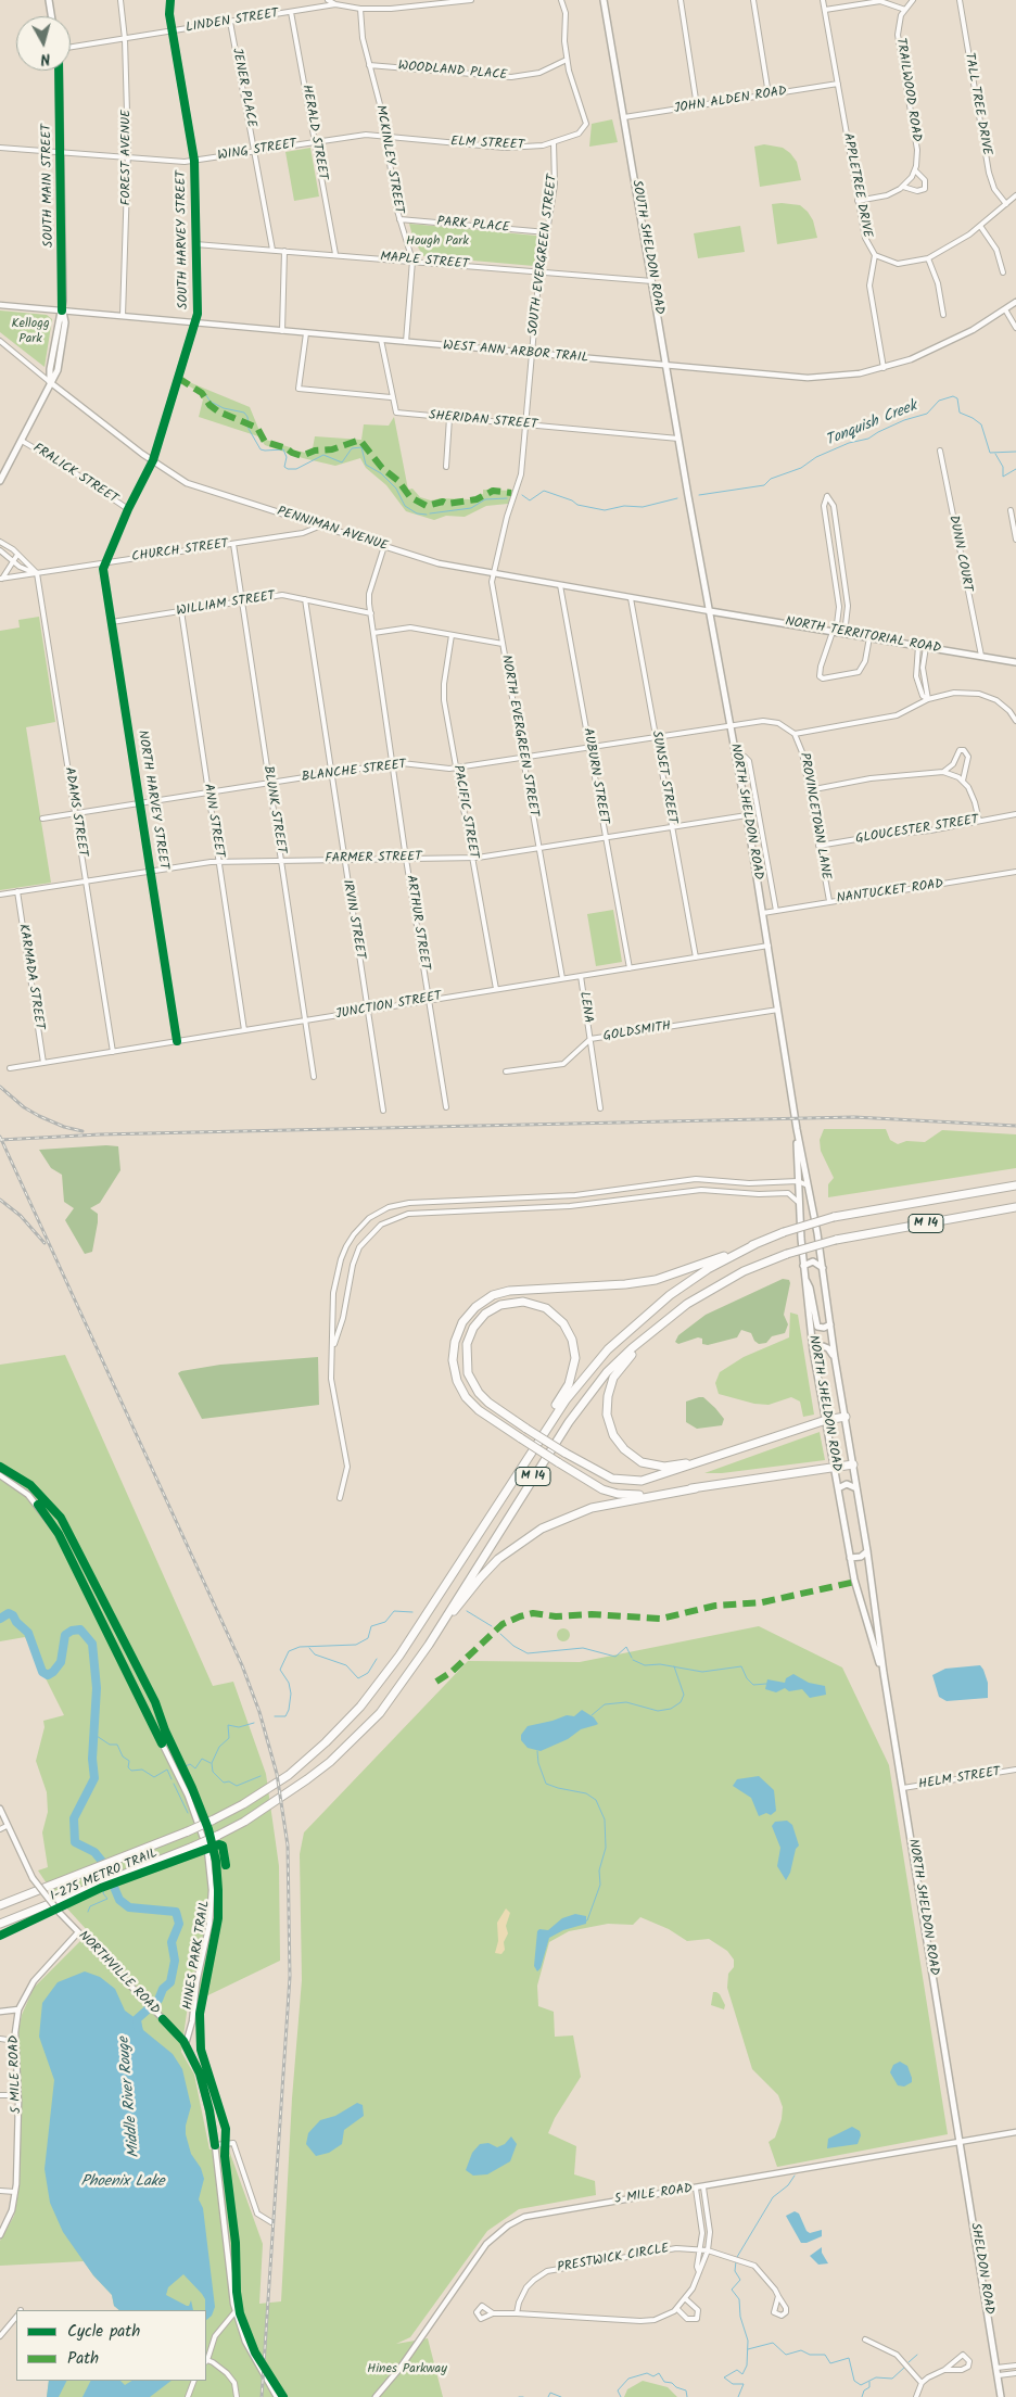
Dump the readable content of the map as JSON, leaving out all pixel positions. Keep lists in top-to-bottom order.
{
  "streets": {
    "highway": ["M 14"],
    "main road": [
      "SOUTH MAIN STREET",
      "SOUTH SHELDON ROAD",
      "NORTH TERRITORIAL ROAD",
      "NORTH SHELDON ROAD",
      "SHELDON ROAD"
    ],
    "street": [
      "LINDEN STREET",
      "WOODLAND PLACE",
      "JENER PLACE",
      "TRAILWOOD ROAD",
      "JOHN ALDEN ROAD",
      "TALL TREE DRIVE",
      "HERALD STREET",
      "ELM STREET",
      "WING STREET",
      "FOREST AVENUE",
      "MCKINLEY STREET",
      "APPLETREE DRIVE",
      "PARK PLACE",
      "SOUTH HARVEY STREET",
      "SOUTH EVERGREEN STREET",
      "MAPLE STREET",
      "WEST ANN ARBOR TRAIL",
      "SHERIDAN STREET",
      "FRALICK STREET",
      "PENNIMAN AVENUE",
      "CHURCH STREET",
      "DUNN COURT",
      "WILLIAM STREET",
      "NORTH EVERGREEN STREET",
      "BLANCHE STREET",
      "AUBURN STREET",
      "SUNSET STREET",
      "NORTH HARVEY STREET",
      "BLUNK STREET",
      "ADAMS STREET",
      "PACIFIC STREET",
      "PROVINCETOWN LANE",
      "ANN STREET",
      "GLOUCESTER STREET",
      "FARMER STREET",
      "NANTUCKET ROAD",
      "IRVIN STREET",
      "ARTHUR STREET",
      "KARMADA STREET",
      "JUNCTION STREET",
      "LENA",
      "GOLDSMITH",
      "HELM STREET",
      "NORTHVILLE ROAD",
      "5 MILE ROAD",
      "PRESTWICK CIRCLE"
    ],
    "cycle path": ["I-275 METRO TRAIL", "HINES PARK TRAIL"]
  },
  "crossings": [
    ["LINDEN STREET", "JENER PLACE"],
    ["LINDEN STREET", "HERALD STREET"],
    ["LINDEN STREET", "FOREST AVENUE"],
    ["LINDEN STREET", "MCKINLEY STREET"],
    ["LINDEN STREET", "SOUTH HARVEY STREET"],
    ["WOODLAND PLACE", "ELM STREET"],
    ["WOODLAND PLACE", "MCKINLEY STREET"],
    ["JENER PLACE", "WING STREET"],
    ["JENER PLACE", "MAPLE STREET"],
    ["TRAILWOOD ROAD", "APPLETREE DRIVE"],
    ["JOHN ALDEN ROAD", "APPLETREE DRIVE"],
    ["JOHN ALDEN ROAD", "SOUTH SHELDON ROAD"],
    ["HERALD STREET", "WING STREET"],
    ["HERALD STREET", "MAPLE STREET"],
    ["ELM STREET", "WING STREET"],
    ["ELM STREET", "MCKINLEY STREET"],
    ["ELM STREET", "SOUTH EVERGREEN STREET"],
    ["WING STREET", "FOREST AVENUE"],
    ["WING STREET", "MCKINLEY STREET"],
    ["WING STREET", "SOUTH MAIN STREET"],
    ["WING STREET", "SOUTH HARVEY STREET"],
    ["FOREST AVENUE", "WEST ANN ARBOR TRAIL"],
    ["MCKINLEY STREET", "PARK PLACE"],
    ["MCKINLEY STREET", "MAPLE STREET"],
    ["MCKINLEY STREET", "WEST ANN ARBOR TRAIL"],
    ["SOUTH MAIN STREET", "WEST ANN ARBOR TRAIL"],
    ["SOUTH MAIN STREET", "FRALICK STREET"],
    ["SOUTH MAIN STREET", "PENNIMAN AVENUE"],
    ["APPLETREE DRIVE", "WEST ANN ARBOR TRAIL"],
    ["PARK PLACE", "SOUTH EVERGREEN STREET"],
    ["SOUTH HARVEY STREET", "MAPLE STREET"],
    ["SOUTH HARVEY STREET", "WEST ANN ARBOR TRAIL"],
    ["SOUTH HARVEY STREET", "FRALICK STREET"],
    ["SOUTH HARVEY STREET", "PENNIMAN AVENUE"],
    ["SOUTH HARVEY STREET", "CHURCH STREET"],
    ["SOUTH HARVEY STREET", "NORTH HARVEY STREET"],
    ["SOUTH SHELDON ROAD", "MAPLE STREET"],
    ["SOUTH SHELDON ROAD", "WEST ANN ARBOR TRAIL"],
    ["SOUTH SHELDON ROAD", "SHERIDAN STREET"],
    ["SOUTH SHELDON ROAD", "NORTH SHELDON ROAD"],
    ["SOUTH EVERGREEN STREET", "MAPLE STREET"],
    ["SOUTH EVERGREEN STREET", "WEST ANN ARBOR TRAIL"],
    ["SOUTH EVERGREEN STREET", "SHERIDAN STREET"],
    ["SOUTH EVERGREEN STREET", "NORTH EVERGREEN STREET"],
    ["PENNIMAN AVENUE", "CHURCH STREET"],
    ["PENNIMAN AVENUE", "NORTH TERRITORIAL ROAD"],
    ["PENNIMAN AVENUE", "NORTH EVERGREEN STREET"],
    ["PENNIMAN AVENUE", "AUBURN STREET"],
    ["PENNIMAN AVENUE", "SUNSET STREET"],
    ["PENNIMAN AVENUE", "NORTH SHELDON ROAD"],
    ["PENNIMAN AVENUE", "ARTHUR STREET"],
    ["CHURCH STREET", "NORTH HARVEY STREET"],
    ["CHURCH STREET", "BLUNK STREET"],
    ["CHURCH STREET", "ADAMS STREET"],
    ["DUNN COURT", "NORTH TERRITORIAL ROAD"],
    ["WILLIAM STREET", "NORTH HARVEY STREET"],
    ["WILLIAM STREET", "BLUNK STREET"],
    ["WILLIAM STREET", "ANN STREET"],
    ["WILLIAM STREET", "IRVIN STREET"],
    ["WILLIAM STREET", "ARTHUR STREET"],
    ["NORTH TERRITORIAL ROAD", "NORTH SHELDON ROAD"],
    ["NORTH EVERGREEN STREET", "BLANCHE STREET"],
    ["NORTH EVERGREEN STREET", "FARMER STREET"],
    ["NORTH EVERGREEN STREET", "JUNCTION STREET"],
    ["BLANCHE STREET", "AUBURN STREET"],
    ["BLANCHE STREET", "SUNSET STREET"],
    ["BLANCHE STREET", "NORTH HARVEY STREET"],
    ["BLANCHE STREET", "BLUNK STREET"],
    ["BLANCHE STREET", "ADAMS STREET"],
    ["BLANCHE STREET", "PACIFIC STREET"],
    ["BLANCHE STREET", "NORTH SHELDON ROAD"],
    ["BLANCHE STREET", "PROVINCETOWN LANE"],
    ["BLANCHE STREET", "ANN STREET"],
    ["BLANCHE STREET", "IRVIN STREET"],
    ["BLANCHE STREET", "ARTHUR STREET"],
    ["AUBURN STREET", "FARMER STREET"],
    ["AUBURN STREET", "JUNCTION STREET"],
    ["SUNSET STREET", "FARMER STREET"],
    ["SUNSET STREET", "JUNCTION STREET"],
    ["NORTH HARVEY STREET", "FARMER STREET"],
    ["NORTH HARVEY STREET", "JUNCTION STREET"],
    ["BLUNK STREET", "FARMER STREET"],
    ["BLUNK STREET", "JUNCTION STREET"],
    ["ADAMS STREET", "FARMER STREET"],
    ["ADAMS STREET", "JUNCTION STREET"],
    ["PACIFIC STREET", "FARMER STREET"],
    ["PACIFIC STREET", "JUNCTION STREET"],
    ["NORTH SHELDON ROAD", "FARMER STREET"],
    ["NORTH SHELDON ROAD", "NANTUCKET ROAD"],
    ["NORTH SHELDON ROAD", "JUNCTION STREET"],
    ["NORTH SHELDON ROAD", "GOLDSMITH"],
    ["NORTH SHELDON ROAD", "HELM STREET"],
    ["NORTH SHELDON ROAD", "5 MILE ROAD"],
    ["NORTH SHELDON ROAD", "SHELDON ROAD"],
    ["PROVINCETOWN LANE", "GLOUCESTER STREET"],
    ["PROVINCETOWN LANE", "NANTUCKET ROAD"],
    ["ANN STREET", "FARMER STREET"],
    ["ANN STREET", "JUNCTION STREET"],
    ["FARMER STREET", "IRVIN STREET"],
    ["FARMER STREET", "ARTHUR STREET"],
    ["FARMER STREET", "KARMADA STREET"],
    ["IRVIN STREET", "JUNCTION STREET"],
    ["ARTHUR STREET", "JUNCTION STREET"],
    ["KARMADA STREET", "JUNCTION STREET"],
    ["JUNCTION STREET", "LENA"],
    ["LENA", "GOLDSMITH"],
    ["NORTHVILLE ROAD", "5 MILE ROAD"],
    ["5 MILE ROAD", "SHELDON ROAD"]
  ],
  "water": ["Tonquish Creek", "Middle River Rouge", "Phoenix Lake"],
  "parks": ["Hough Park", "Kellogg Park", "Hines Parkway"],
  "legend": ["Cycle path", "Path"],
  "north": "bottom"
}
